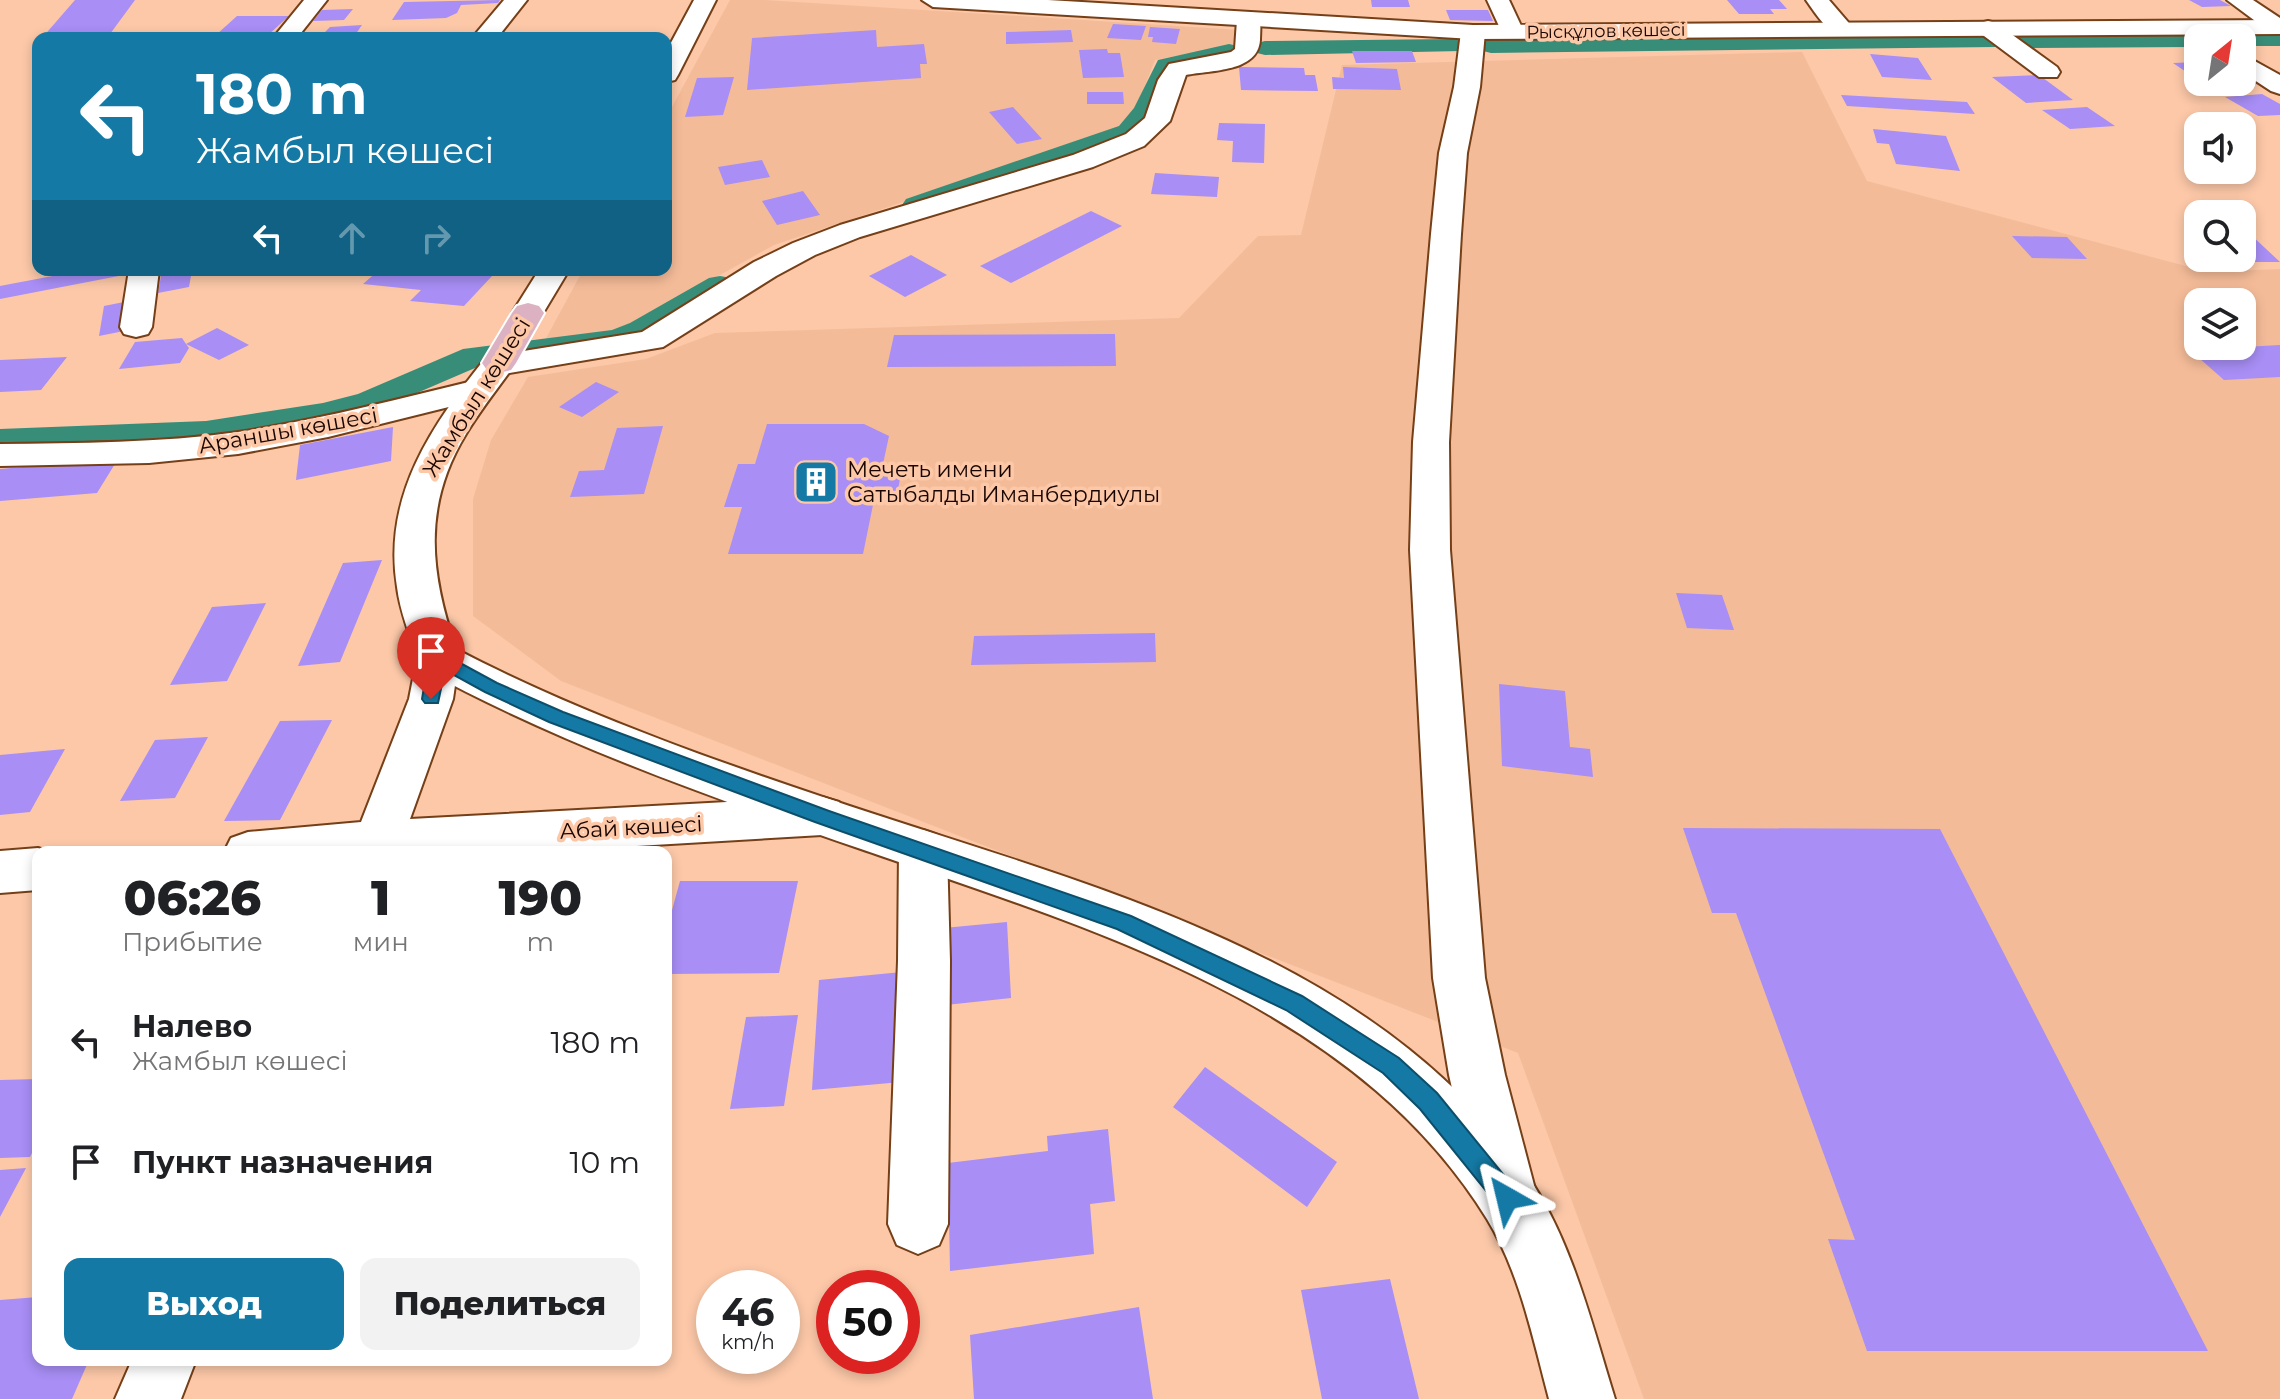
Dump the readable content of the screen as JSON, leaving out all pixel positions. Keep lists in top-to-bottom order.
{
  "streets": {
    "main road": ["Жамбыл көшесі"],
    "street": ["Рысқұлов көшесі", "Араншы көшесі", "Абай көшесі"]
  },
  "crossings": [
    ["Рысқұлов көшесі", "Араншы көшесі"],
    ["Жамбыл көшесі", "Араншы көшесі"]
  ],
  "places": {
    "building": ["Мечеть имени Сатыбалды Иманбердиулы"]
  },
  "north": "top right",
  "page": {
    "turn": ["180 m", "Жамбыл көшесі"],
    "eta": [
      "06:26",
      "Прибытие",
      "1",
      "мин",
      "190",
      "m"
    ],
    "list": [
      {
        "name": "Налево",
        "note": "Жамбыл көшесі",
        "value": "180 m"
      },
      {
        "name": "Пункт назначения",
        "value": "10 m"
      }
    ],
    "buttons": ["Выход", "Поделиться"],
    "speed": "46 km/h",
    "limit": "50"
  }
}
